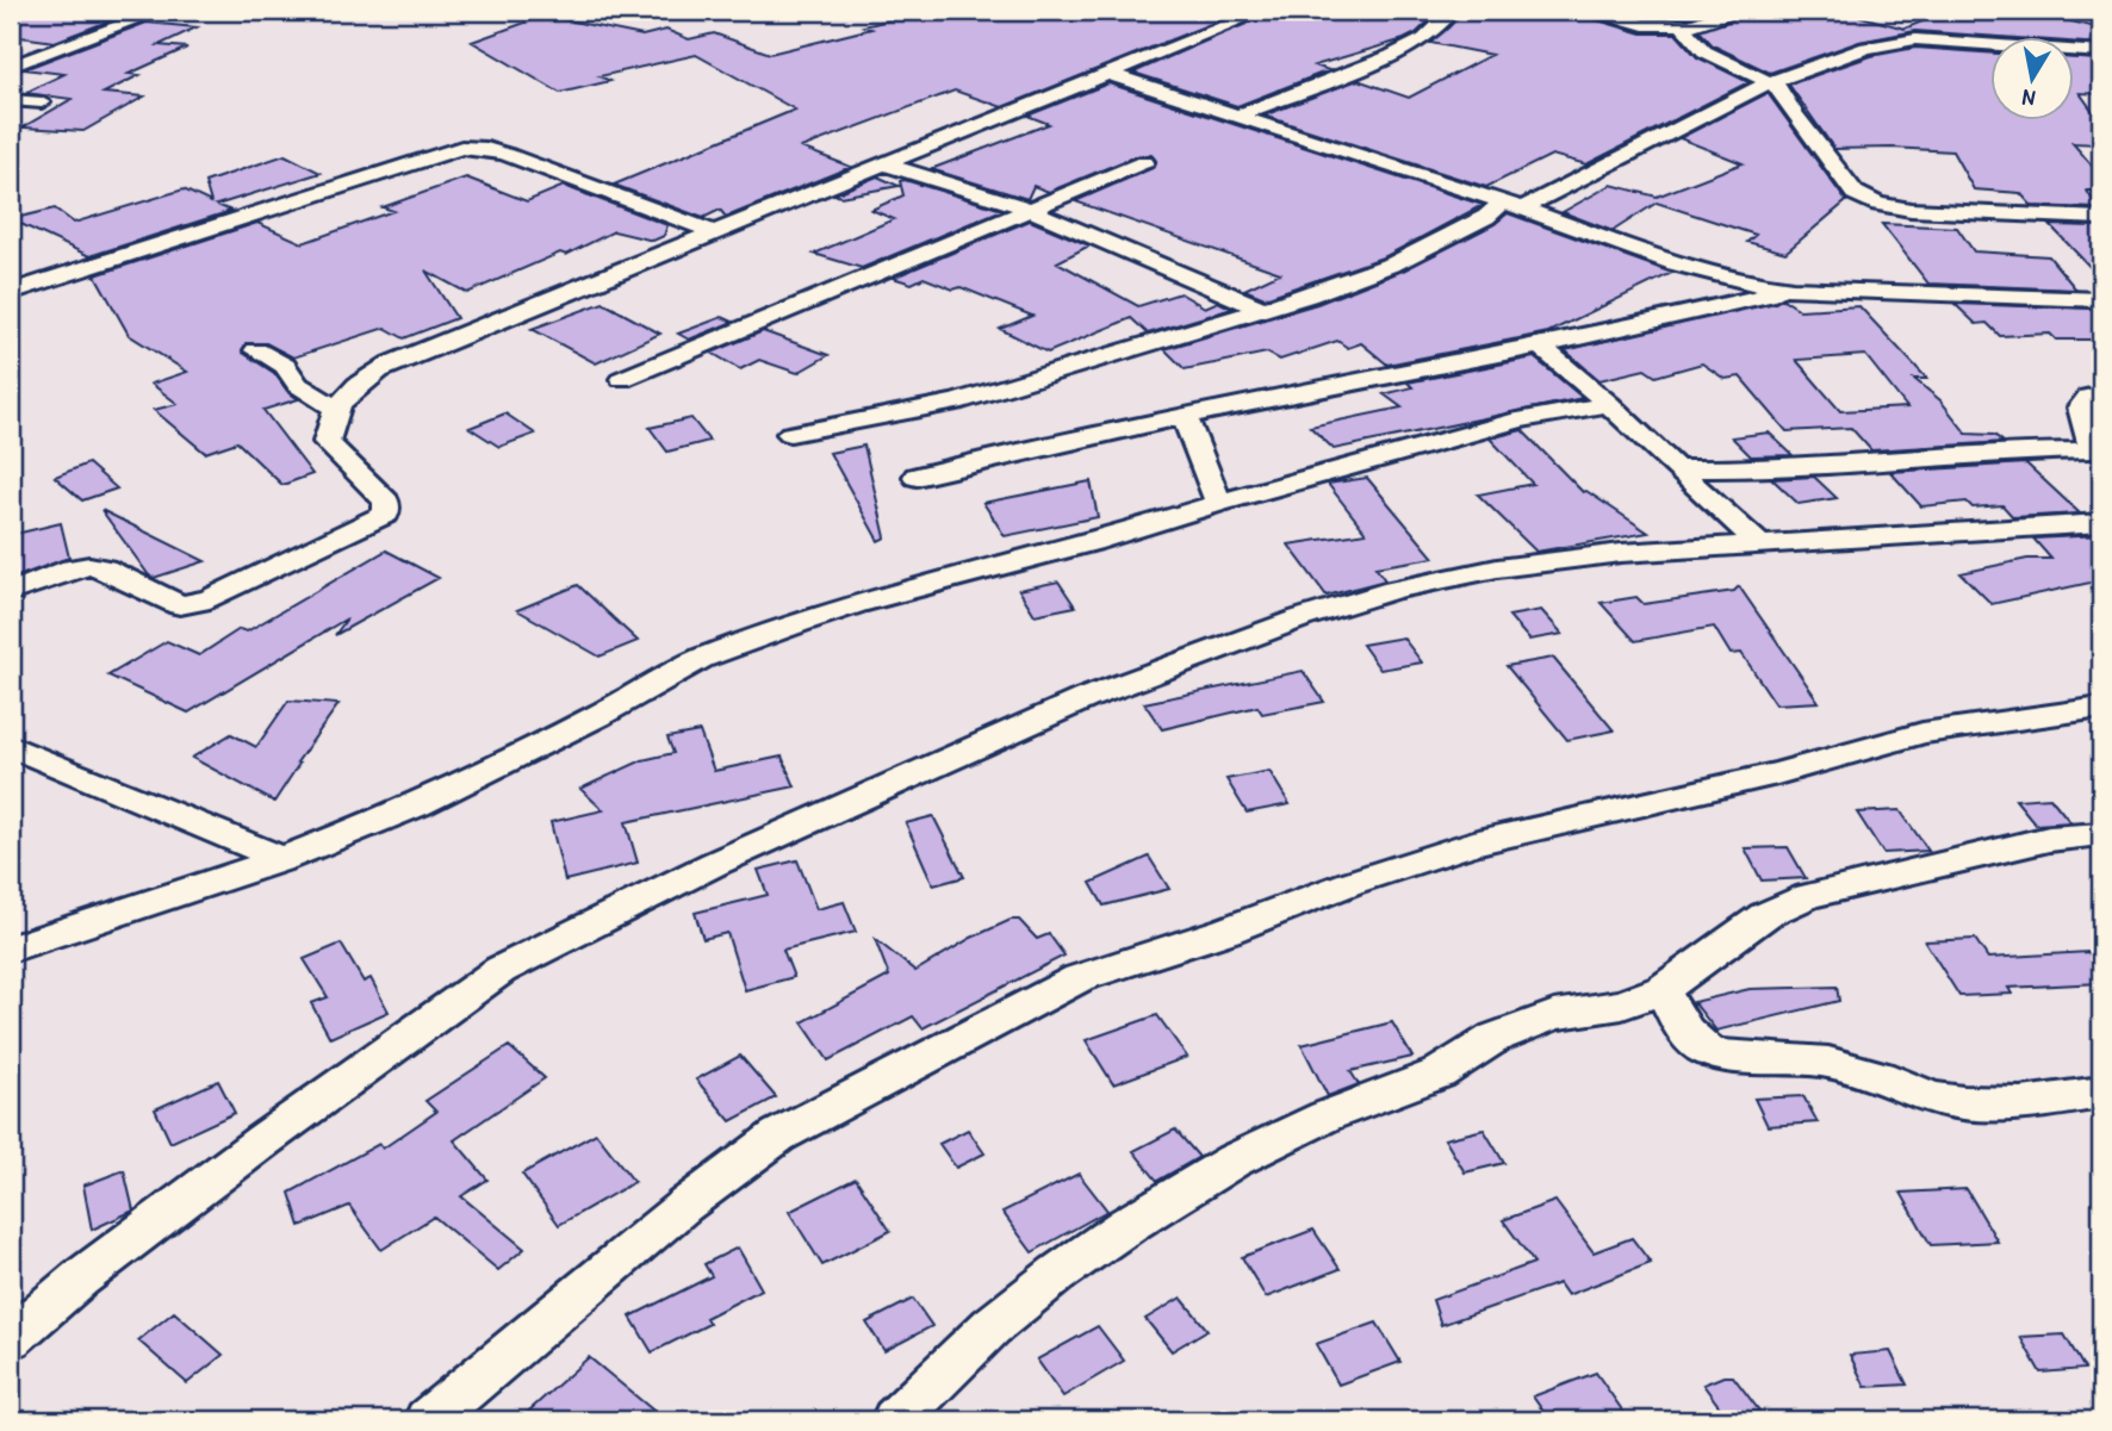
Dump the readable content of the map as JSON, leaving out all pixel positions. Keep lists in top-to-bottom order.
{
  "north": "bottom"
}
